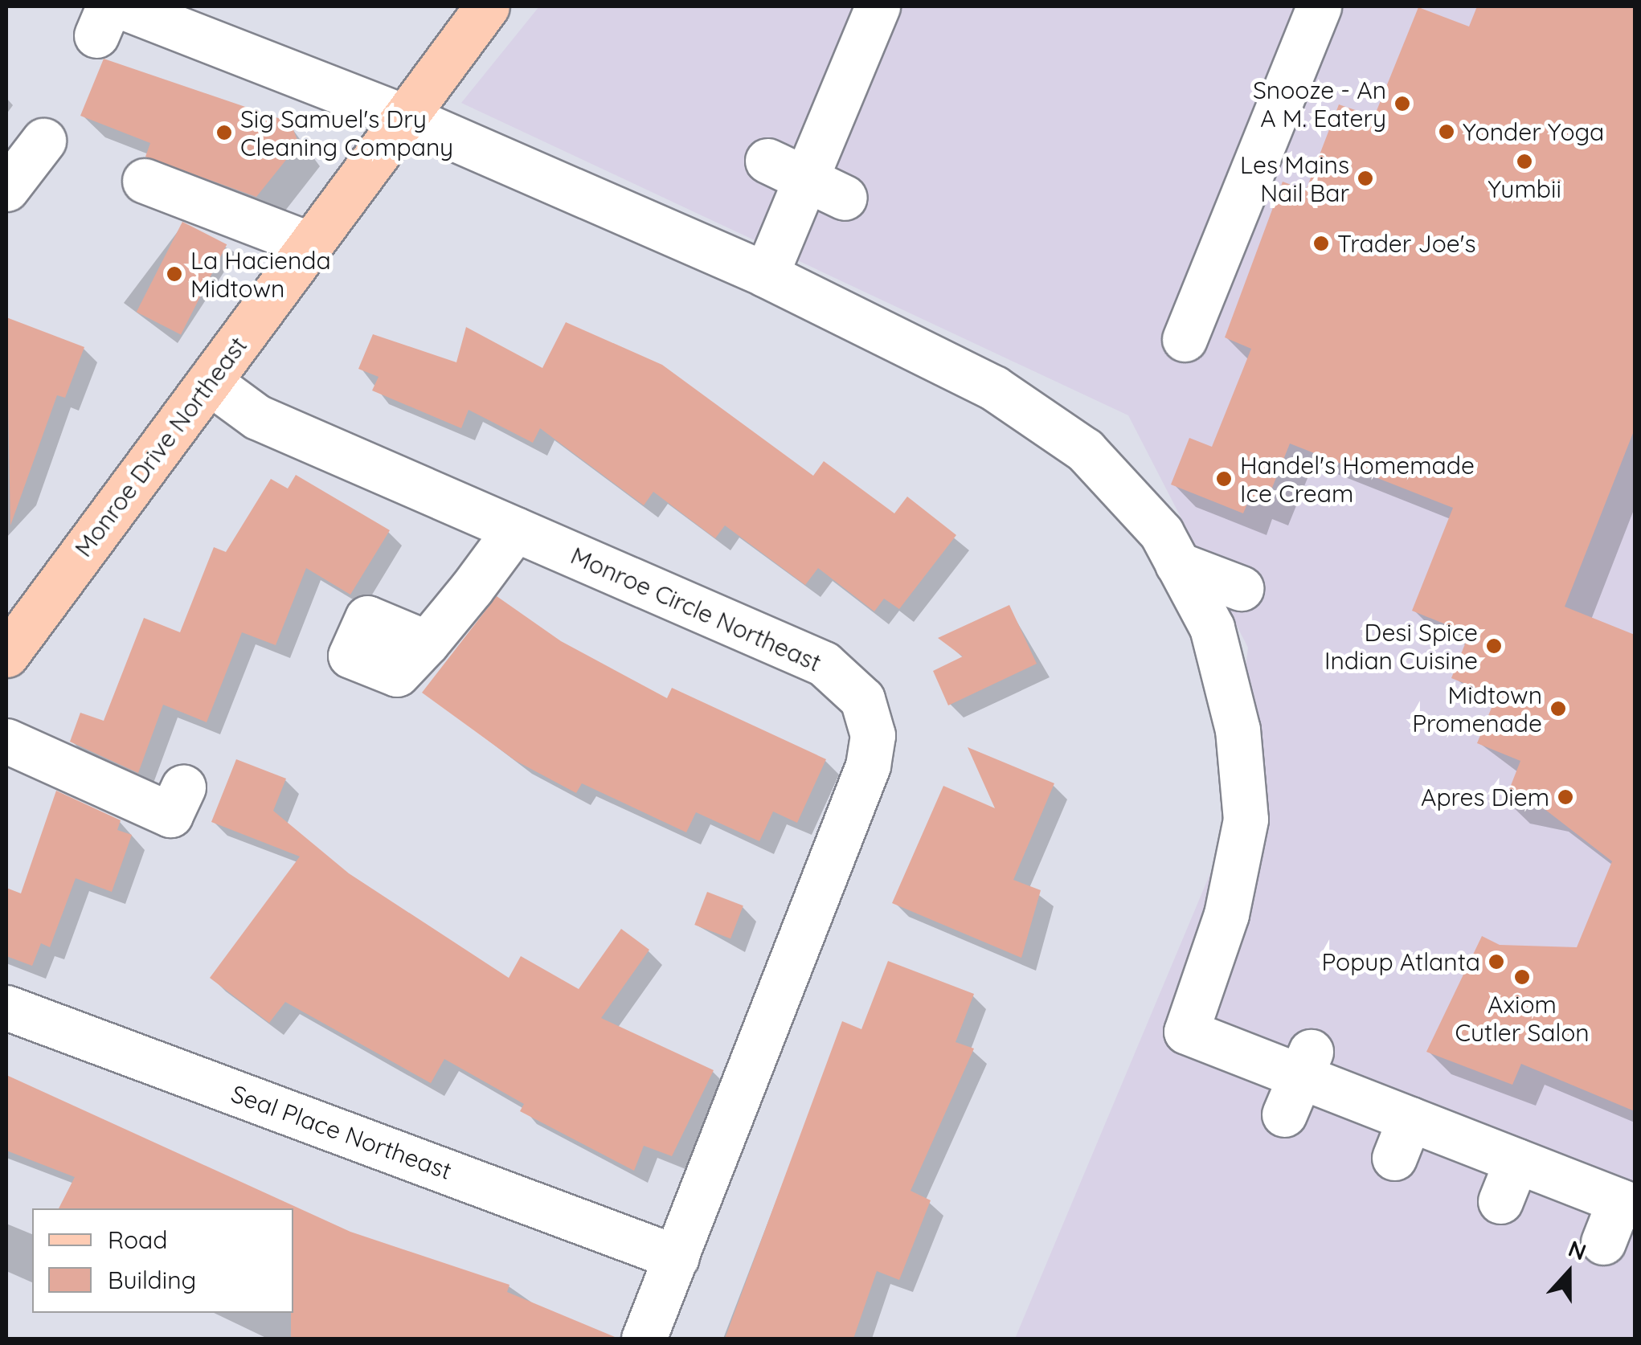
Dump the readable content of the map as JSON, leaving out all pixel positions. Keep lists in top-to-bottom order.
{
  "streets": {
    "main road": ["Monroe Drive Northeast"],
    "street": ["Monroe Circle Northeast", "Seal Place Northeast"]
  },
  "crossings": [
    ["Monroe Drive Northeast", "Monroe Circle Northeast"],
    ["Monroe Circle Northeast", "Seal Place Northeast"]
  ],
  "places": [
    "Snooze - An A M. Eatery",
    "Yonder Yoga",
    "Sig Samuel's Dry Cleaning Company",
    "Yumbii",
    "Les Mains Nail Bar",
    "Trader Joe's",
    "La Hacienda Midtown",
    "Handel's Homemade Ice Cream",
    "Desi Spice Indian Cuisine",
    "Midtown Promenade",
    "Apres Diem",
    "Popup Atlanta",
    "Axiom Cutler Salon"
  ],
  "legend": ["Road", "Building"],
  "north": "top"
}
